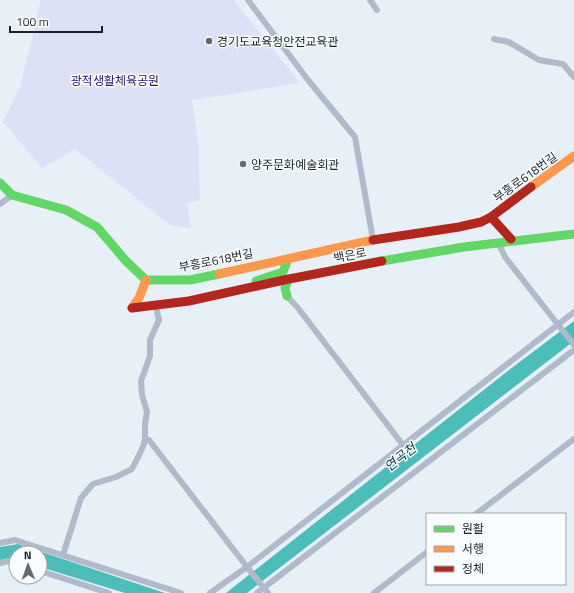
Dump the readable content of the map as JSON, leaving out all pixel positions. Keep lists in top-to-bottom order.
{
  "streets": {
    "street": ["부흥로618번길", "백은로"]
  },
  "crossings": [
    ["부흥로618번길", "백은로"]
  ],
  "water": ["연곡천"],
  "parks": ["광적생활체육공원"],
  "places": ["경기도교육청안전교육관", "양주문화예술회관"],
  "legend": ["원활", "서행", "정체"],
  "scale_bar": "100 m",
  "north": "top"
}
